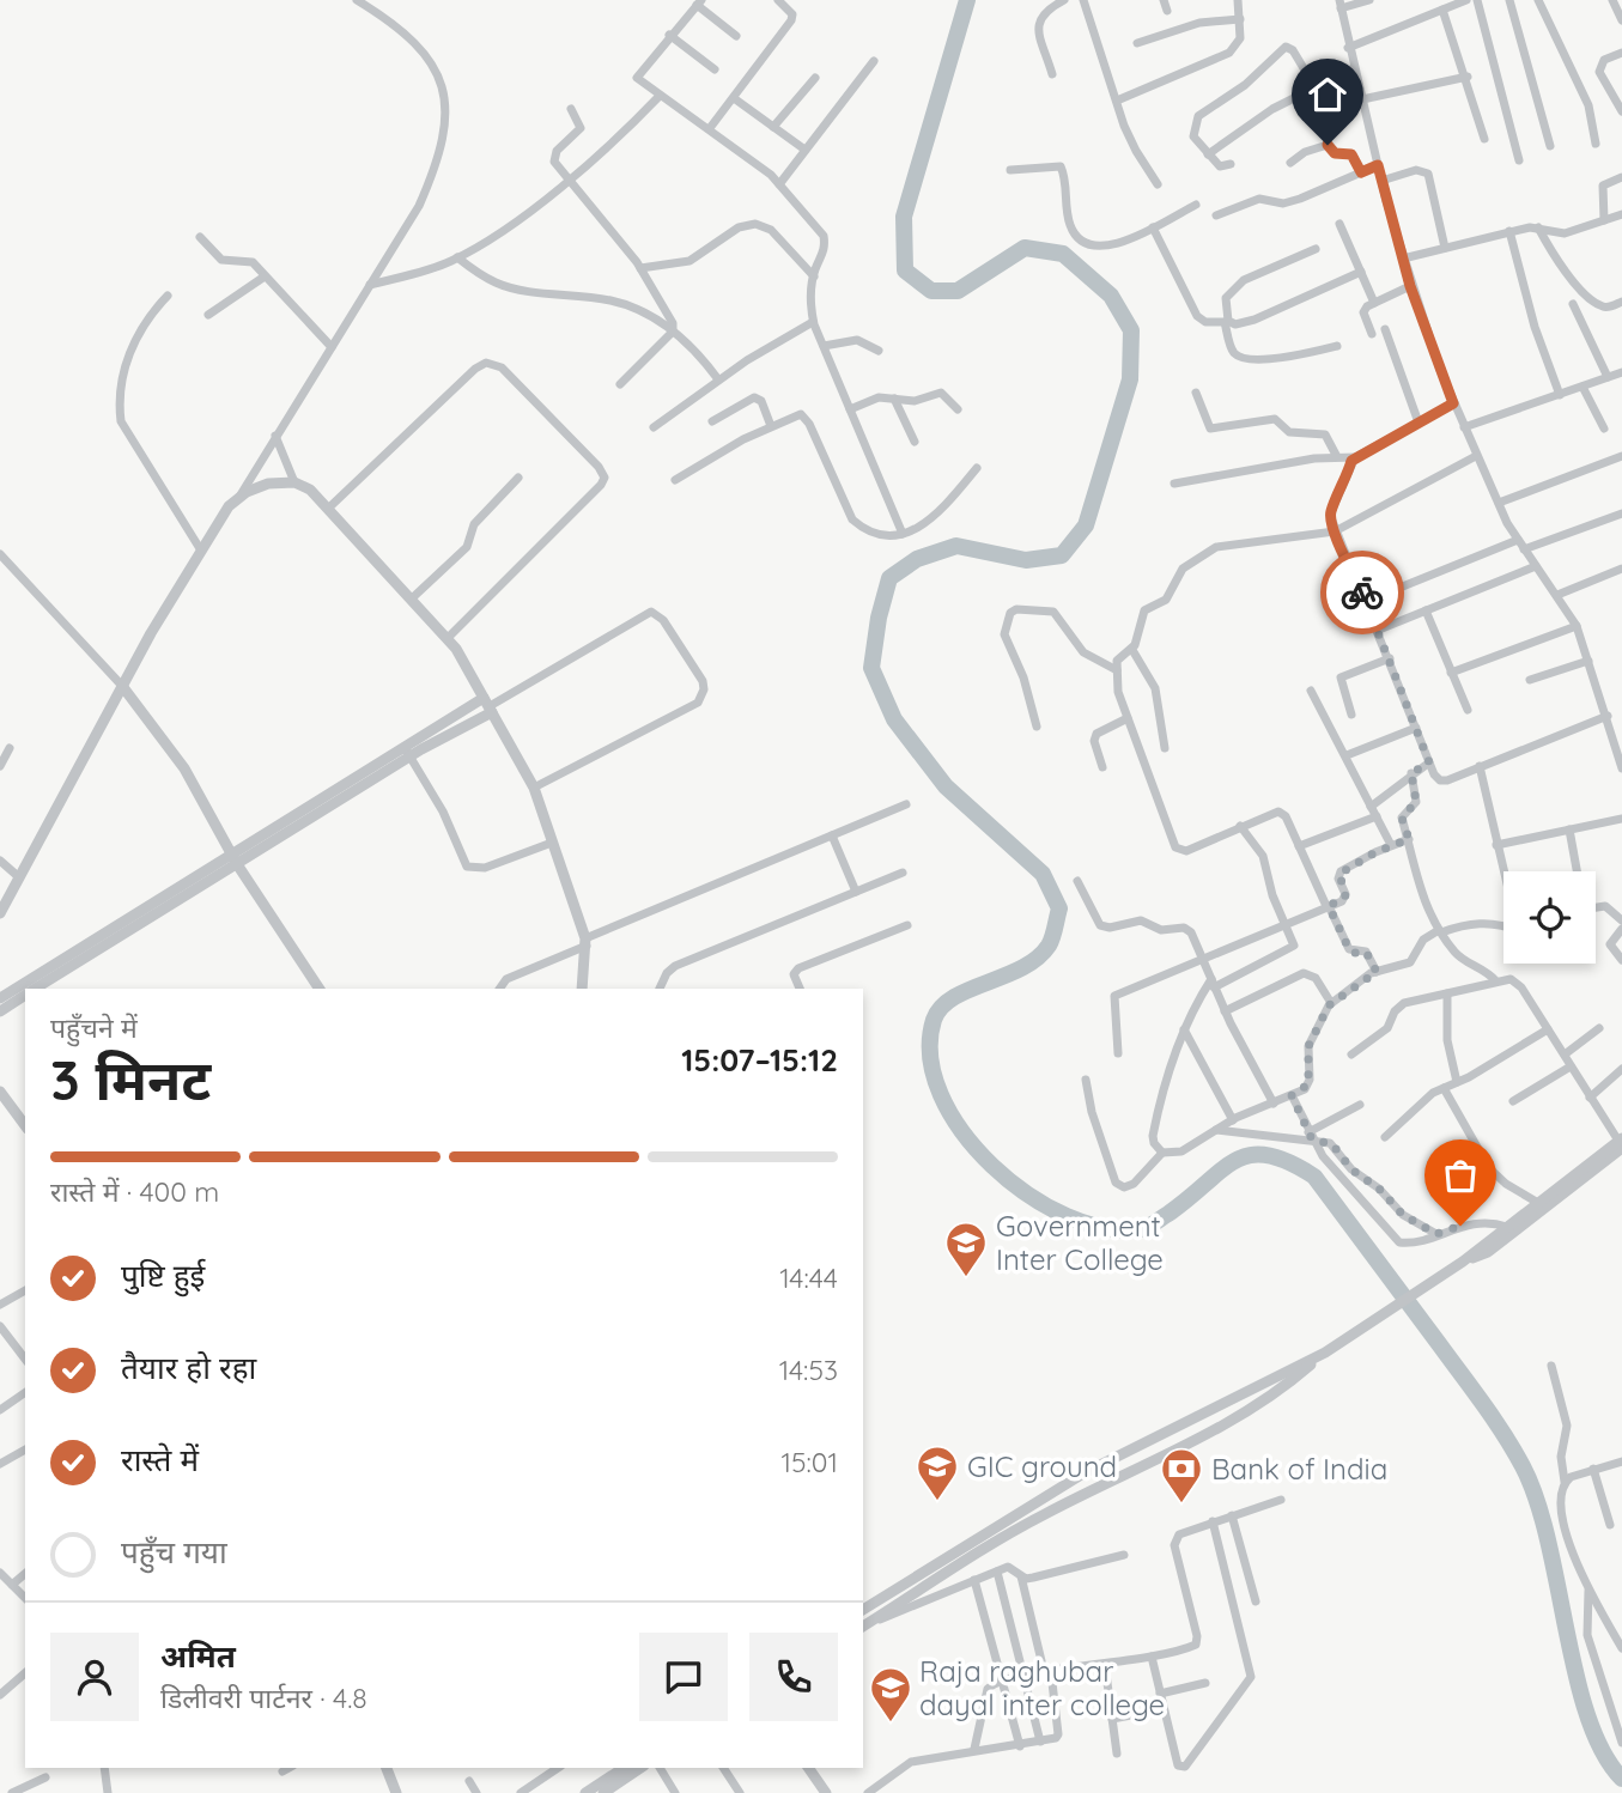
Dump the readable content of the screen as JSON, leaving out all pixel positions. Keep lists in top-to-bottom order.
{
  "places": {
    "school or university": ["Government Inter College", "GIC ground", "Raja raghubar dayal inter college"],
    "bank": ["Bank of India"]
  },
  "page": {
    "heading": ["3 मिनट", "पहुँचने में", "15:07–15:12"],
    "panel": ["अमित", "डिलीवरी पार्टनर · 4.8"],
    "bar": "रास्ते में · 400 m",
    "list": [
      ["पुष्टि हुई", "14:44"],
      ["तैयार हो रहा", "14:53"],
      ["रास्ते में", "15:01"],
      "पहुँच गया"
    ]
  }
}
